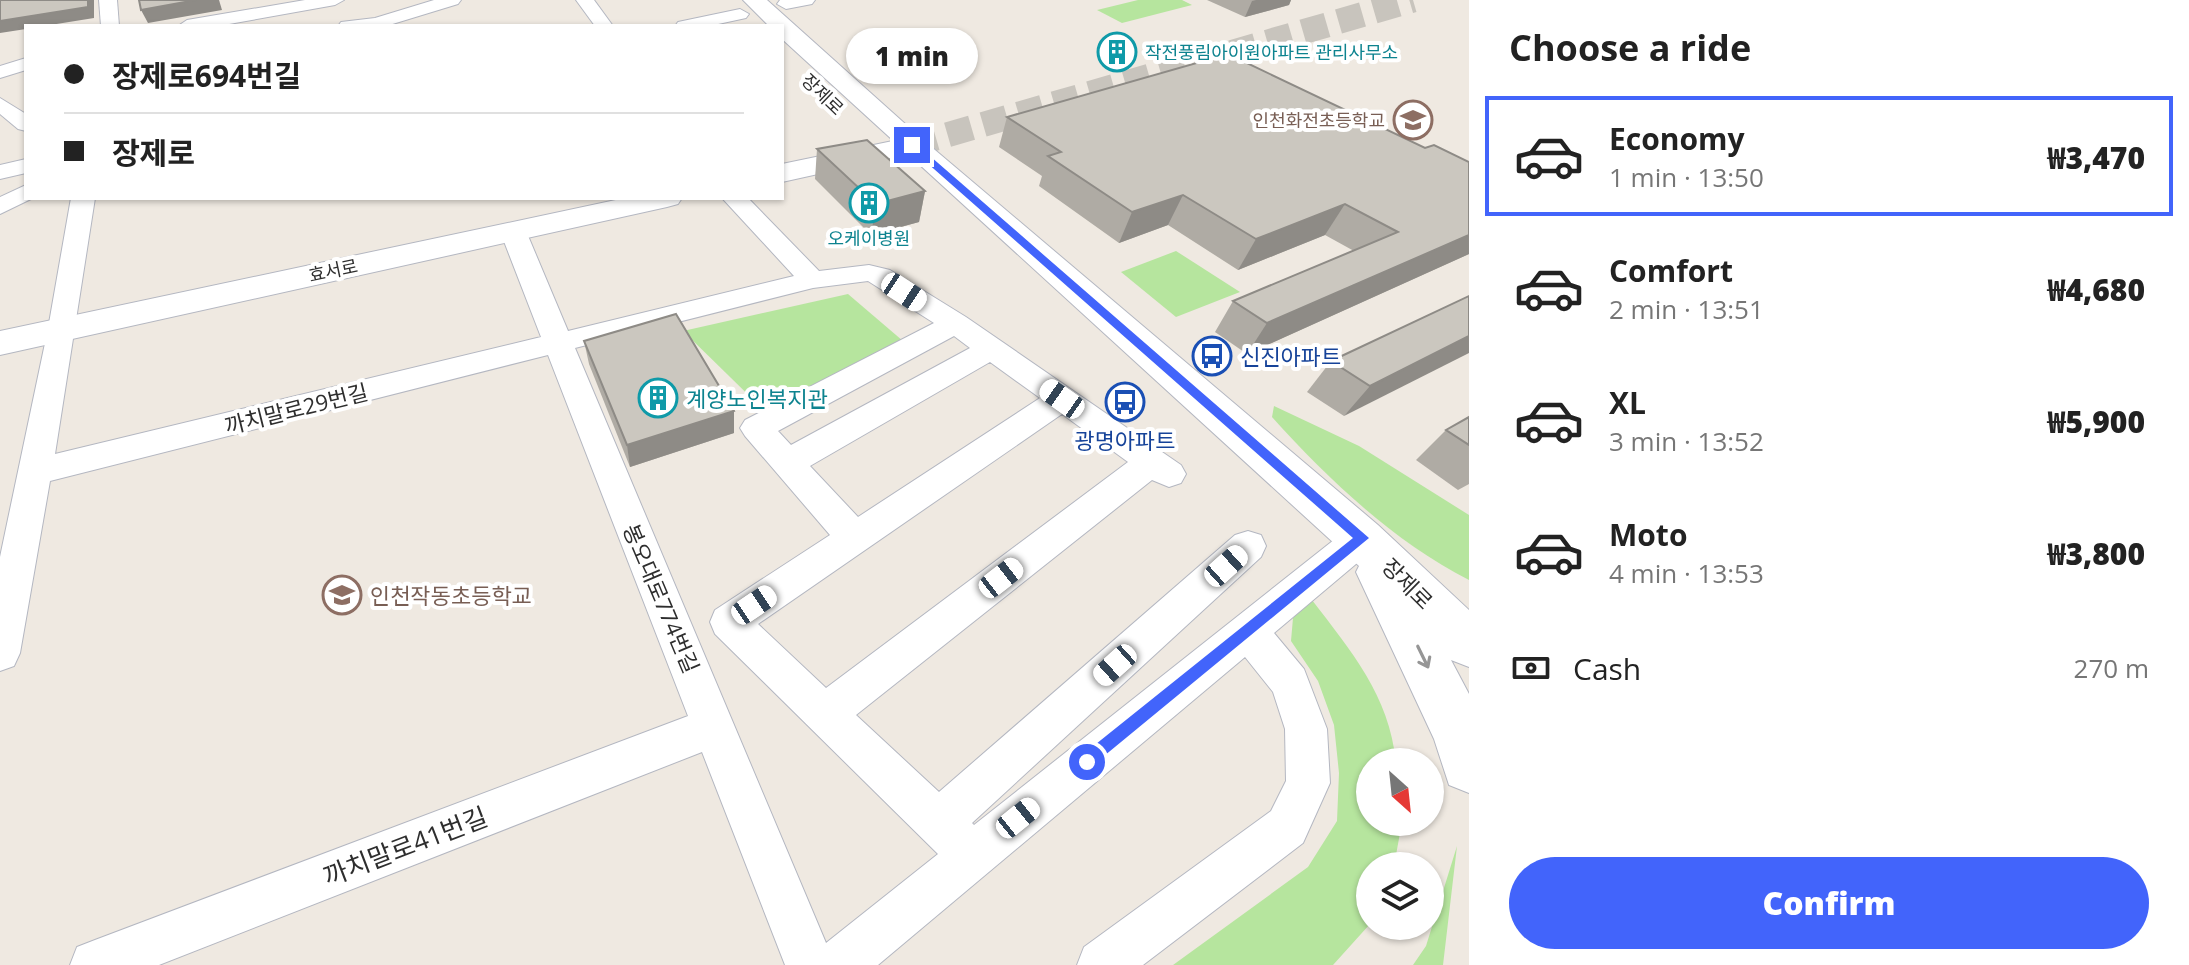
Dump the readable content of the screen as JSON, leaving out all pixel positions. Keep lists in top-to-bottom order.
{
  "streets": {
    "main road": ["장제로"],
    "street": [
      "효서로",
      "까치말로29번길",
      "봉오대로774번길",
      "까치말로41번길"
    ]
  },
  "crossings": [
    ["효서로", "봉오대로774번길"],
    ["까치말로29번길", "봉오대로774번길"],
    ["봉오대로774번길", "까치말로41번길"]
  ],
  "places": {
    "building": ["작전풍림아이원아파트 관리사무소", "오케이병원", "계양노인복지관"],
    "school or university": ["인천화전초등학교", "인천작동초등학교"],
    "bus stop": ["신진아파트", "광명아파트"]
  },
  "north": "bottom right",
  "page": {
    "heading": "Choose a ride",
    "banner": ["장제로694번길", "장제로"],
    "bubble": "1 min",
    "list": [
      {
        "name": "Economy",
        "note": "1 min · 13:50",
        "value": "₩3,470"
      },
      {
        "name": "Comfort",
        "note": "2 min · 13:51",
        "value": "₩4,680"
      },
      {
        "name": "XL",
        "note": "3 min · 13:52",
        "value": "₩5,900"
      },
      {
        "name": "Moto",
        "note": "4 min · 13:53",
        "value": "₩3,800"
      }
    ],
    "pay": ["Cash", "270 m"],
    "buttons": "Confirm"
  }
}
